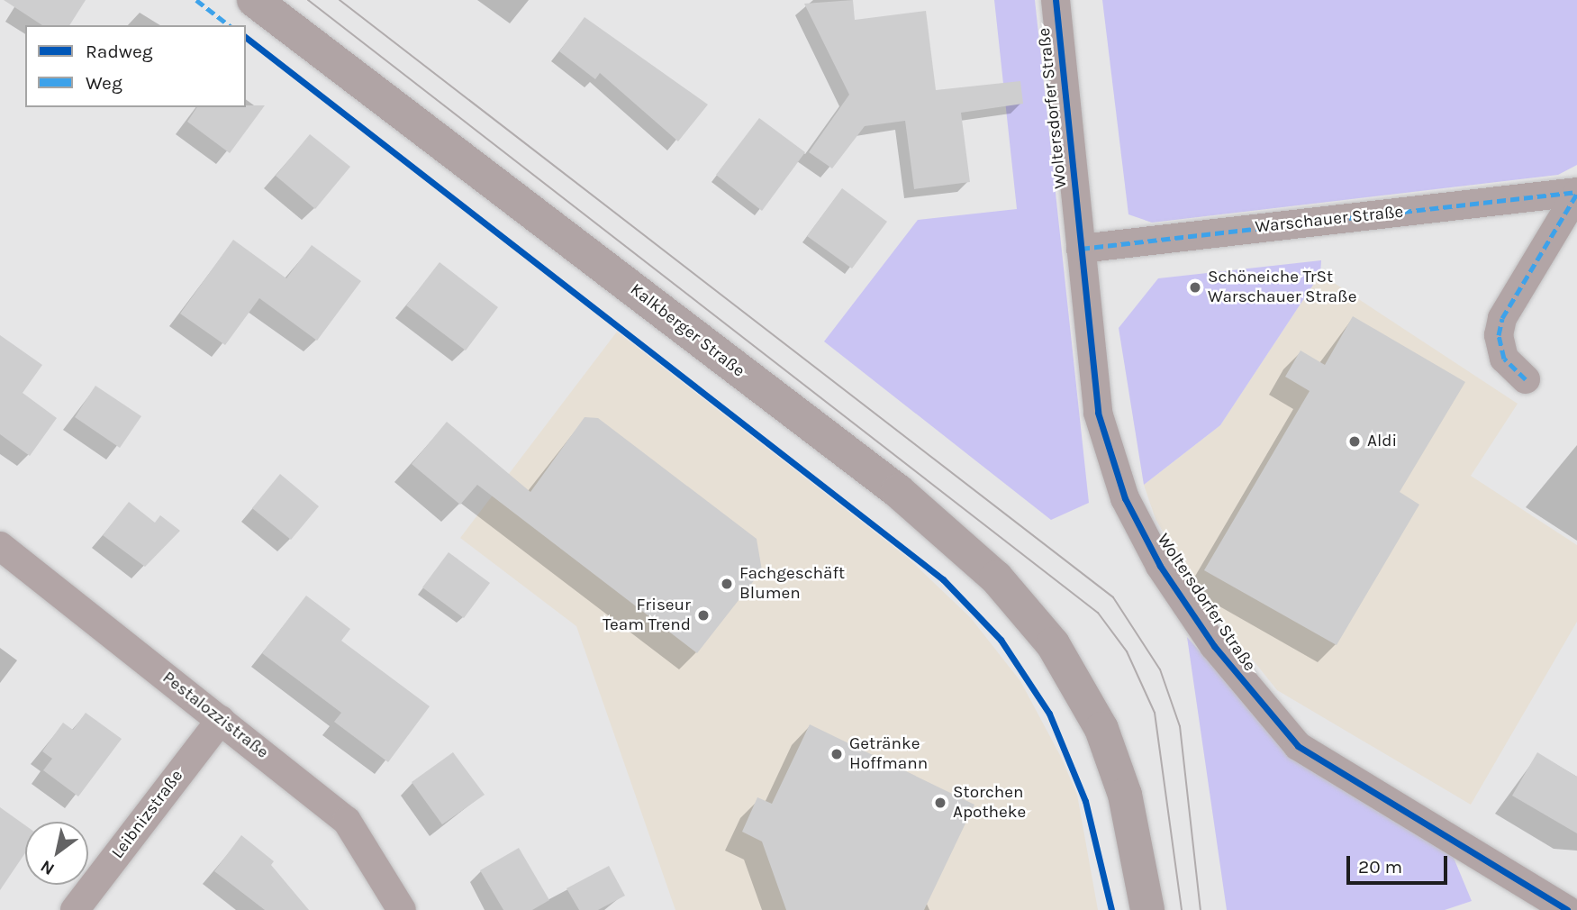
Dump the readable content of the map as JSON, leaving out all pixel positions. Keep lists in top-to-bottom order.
{
  "streets": {
    "main road": ["Kalkberger Straße"],
    "street": [
      "Woltersdorfer Straße",
      "Warschauer Straße",
      "Pestalozzistraße",
      "Leibnizstraße"
    ]
  },
  "crossings": [
    ["Woltersdorfer Straße", "Warschauer Straße"],
    ["Pestalozzistraße", "Leibnizstraße"]
  ],
  "places": [
    "Schöneiche TrSt Warschauer Straße",
    "Aldi",
    "Fachgeschäft Blumen",
    "Friseur Team Trend",
    "Getränke Hoffmann",
    "Storchen Apotheke"
  ],
  "legend": ["Radweg", "Weg"],
  "scale_bar": "20 m",
  "north": "bottom left"
}
